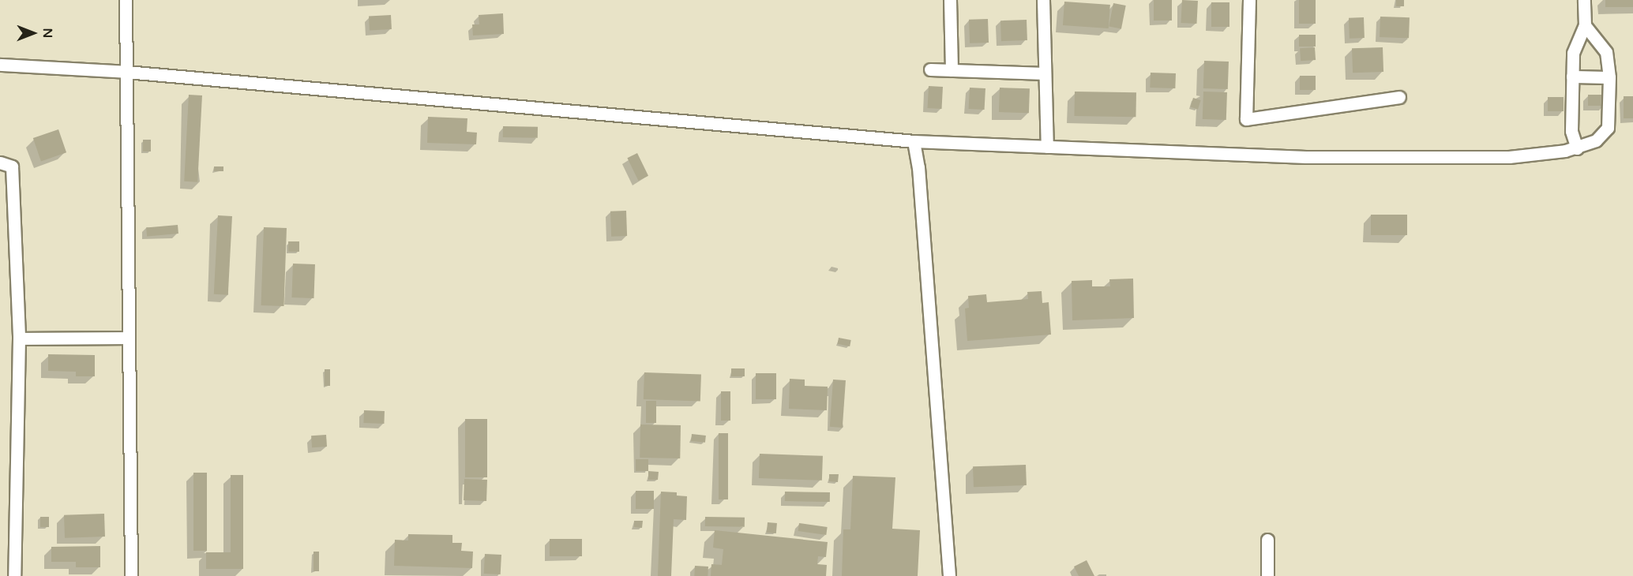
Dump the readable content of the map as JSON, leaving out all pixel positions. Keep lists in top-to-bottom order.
{
  "north": "right"
}
